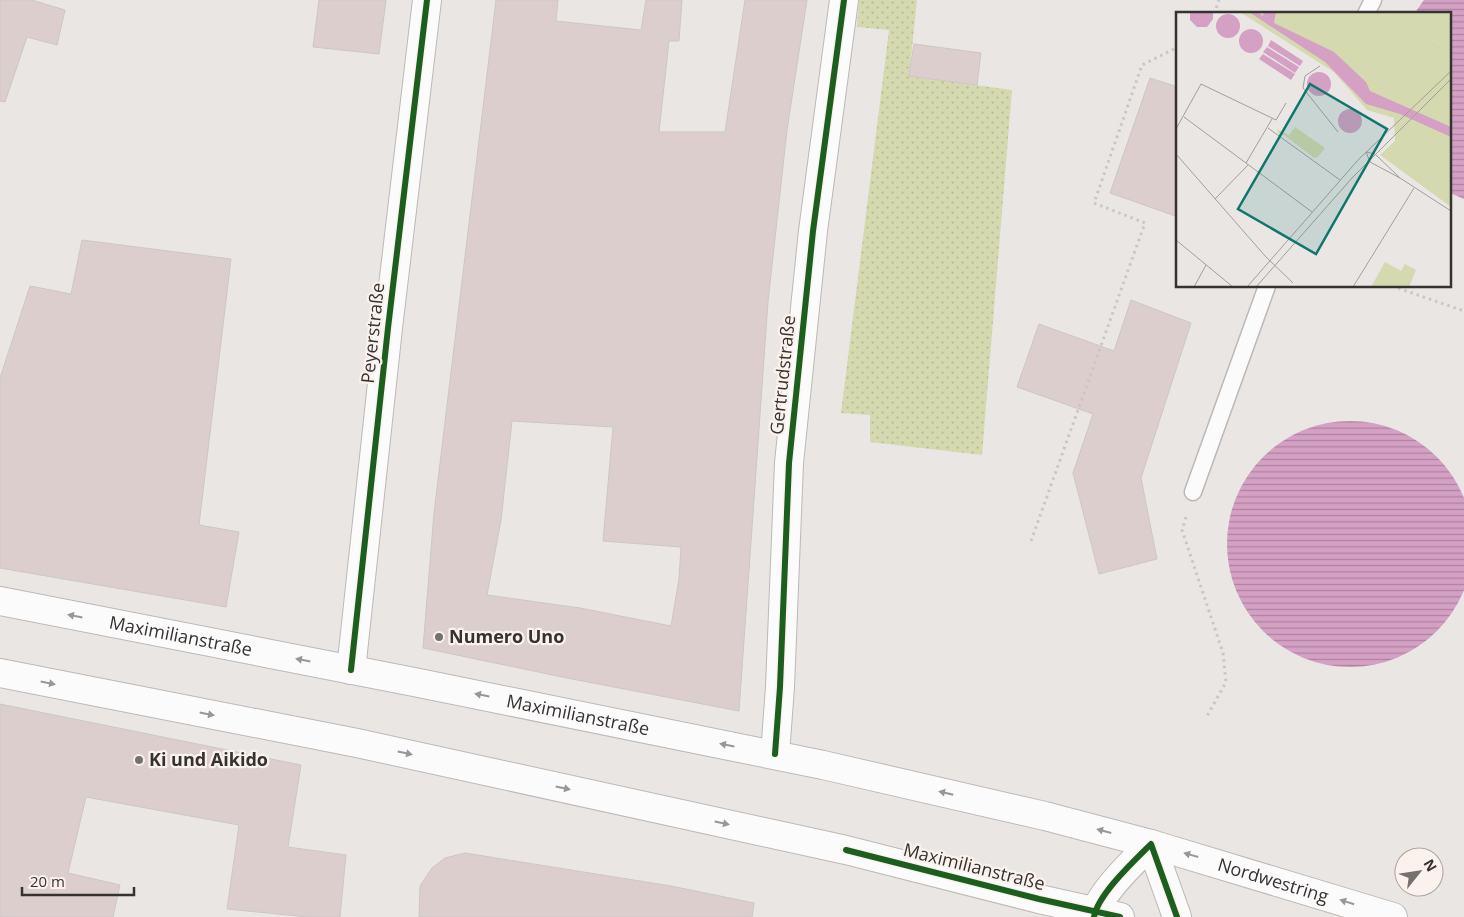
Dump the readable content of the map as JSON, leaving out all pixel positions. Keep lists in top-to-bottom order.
{
  "streets": {
    "main road": [
      "Peyerstraße",
      "Gertrudstraße",
      "Maximilianstraße",
      "Nordwestring"
    ]
  },
  "crossings": [
    ["Peyerstraße", "Maximilianstraße"],
    ["Gertrudstraße", "Maximilianstraße"],
    ["Maximilianstraße", "Nordwestring"]
  ],
  "one_way": ["Nordwestring"],
  "places": ["Numero Uno", "Ki und Aikido"],
  "scale_bar": "20 m",
  "north": "top right"
}
